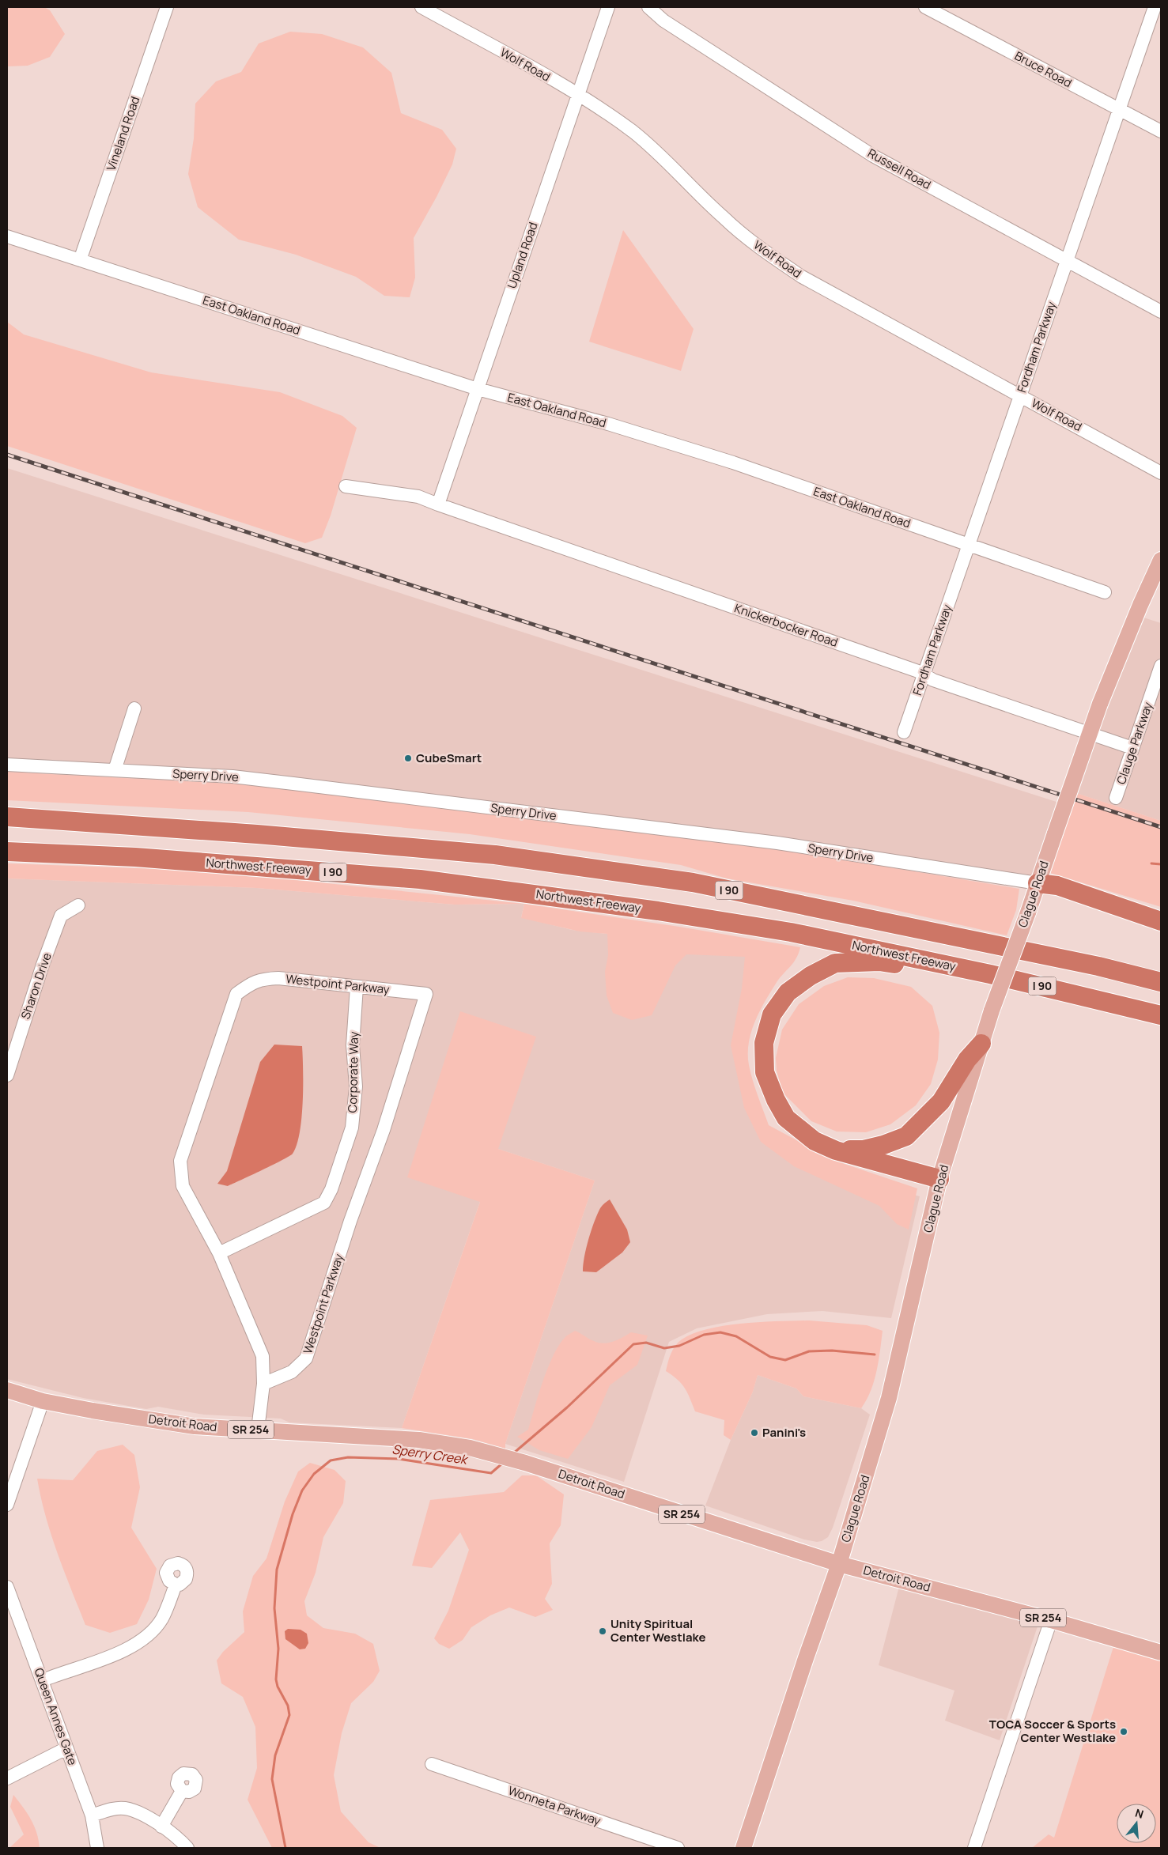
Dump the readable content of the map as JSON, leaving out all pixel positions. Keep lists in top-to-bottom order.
{
  "streets": {
    "highway": ["Northwest Freeway", "I 90"],
    "main road": ["Clague Road", "Detroit Road", "SR 254"],
    "street": [
      "Wolf Road",
      "Bruce Road",
      "Vineland Road",
      "Russell Road",
      "Upland Road",
      "East Oakland Road",
      "Fordham Parkway",
      "Knickerbocker Road",
      "Clauge Parkway",
      "Sperry Drive",
      "Westpoint Parkway",
      "Sharon Drive",
      "Corporate Way",
      "Queen Annes Gate",
      "Wonneta Parkway"
    ]
  },
  "crossings": [
    ["Wolf Road", "Upland Road"],
    ["Wolf Road", "Fordham Parkway"],
    ["Bruce Road", "Fordham Parkway"],
    ["Vineland Road", "East Oakland Road"],
    ["Russell Road", "Fordham Parkway"],
    ["Upland Road", "East Oakland Road"],
    ["Upland Road", "Knickerbocker Road"],
    ["East Oakland Road", "Fordham Parkway"],
    ["Fordham Parkway", "Knickerbocker Road"],
    ["Knickerbocker Road", "Clauge Parkway"],
    ["Sperry Drive", "Clague Road"],
    ["Clague Road", "Detroit Road"],
    ["Westpoint Parkway", "Corporate Way"],
    ["Westpoint Parkway", "Detroit Road"]
  ],
  "water": ["Sperry Creek"],
  "places": [
    "CubeSmart",
    "Panini's",
    "Unity Spiritual Center Westlake",
    "TOCA Soccer & Sports Center Westlake"
  ],
  "north": "top"
}
